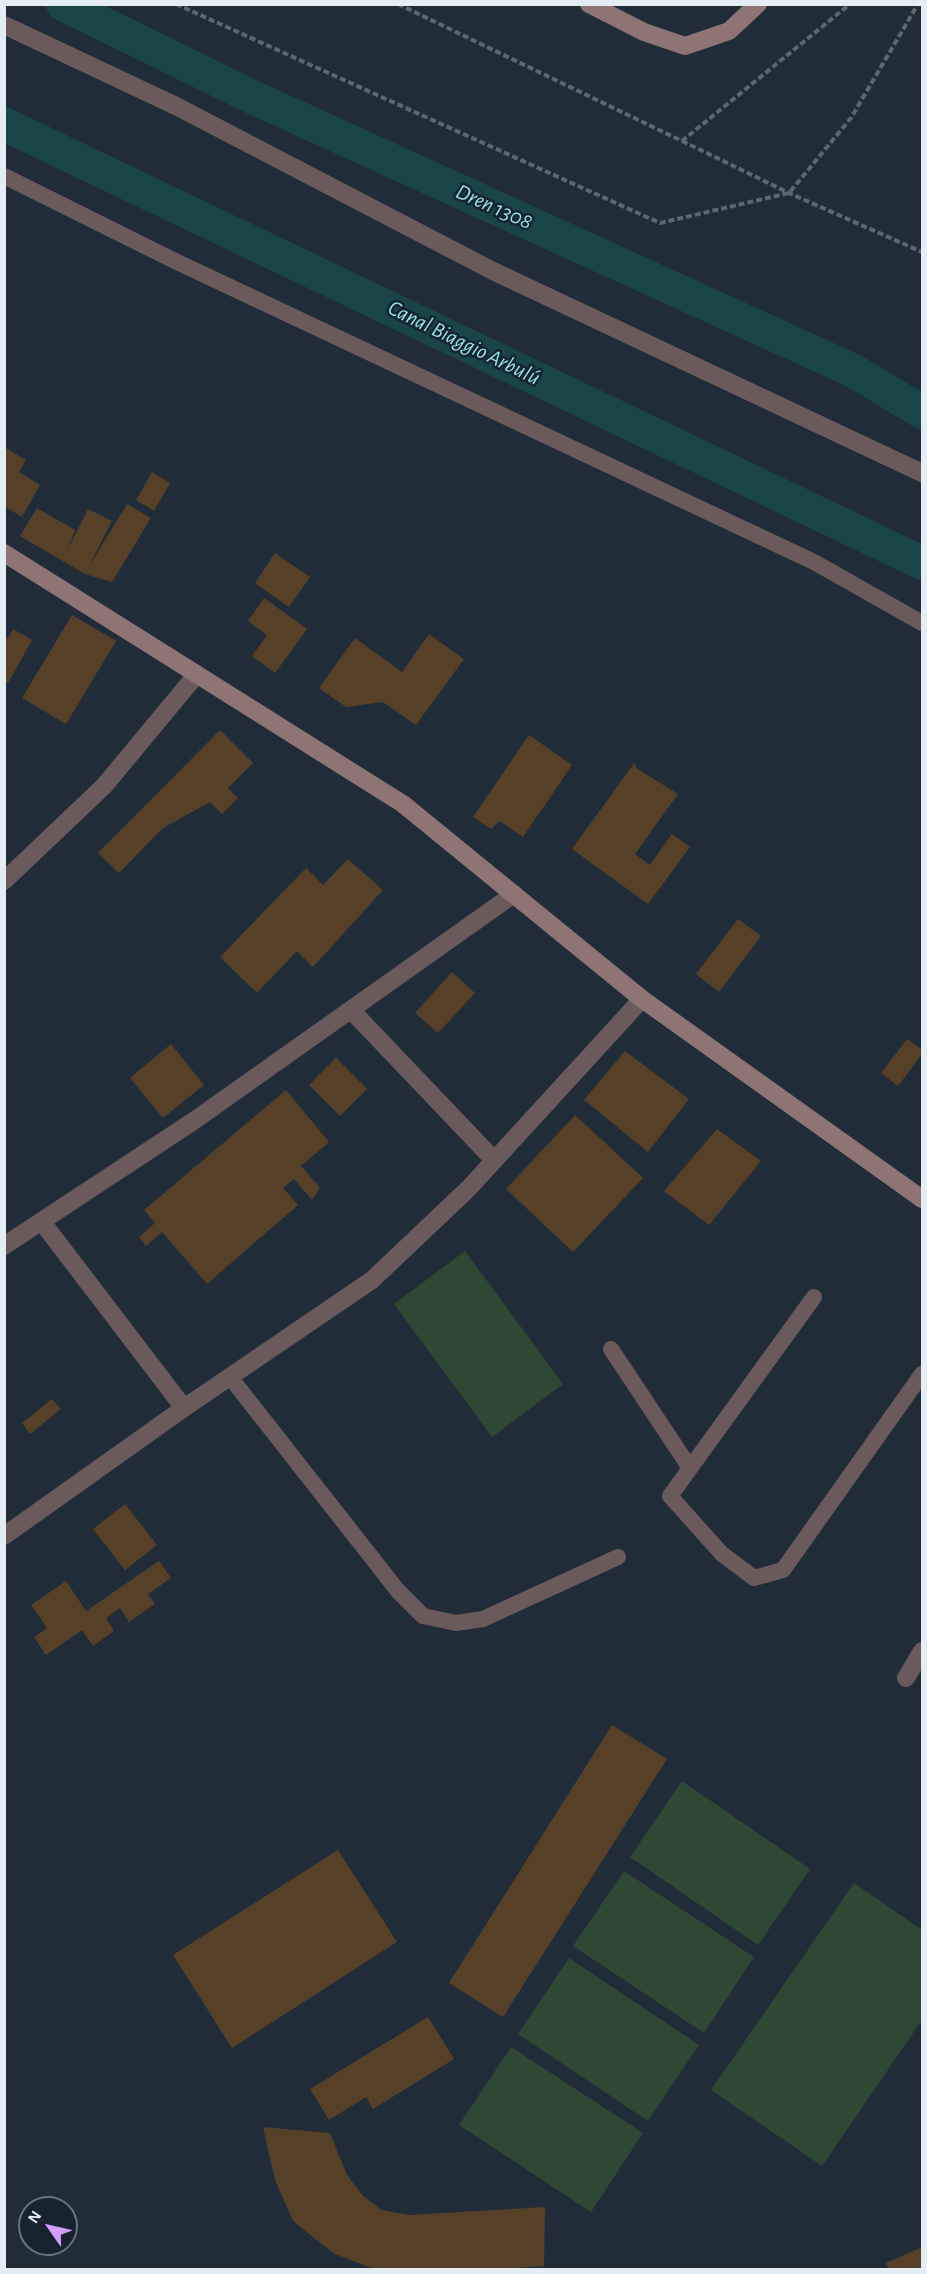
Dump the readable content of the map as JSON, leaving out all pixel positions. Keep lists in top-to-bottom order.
{
  "water": ["Dren 1308", "Canal Biaggio Arbulú"],
  "north": "top left"
}
